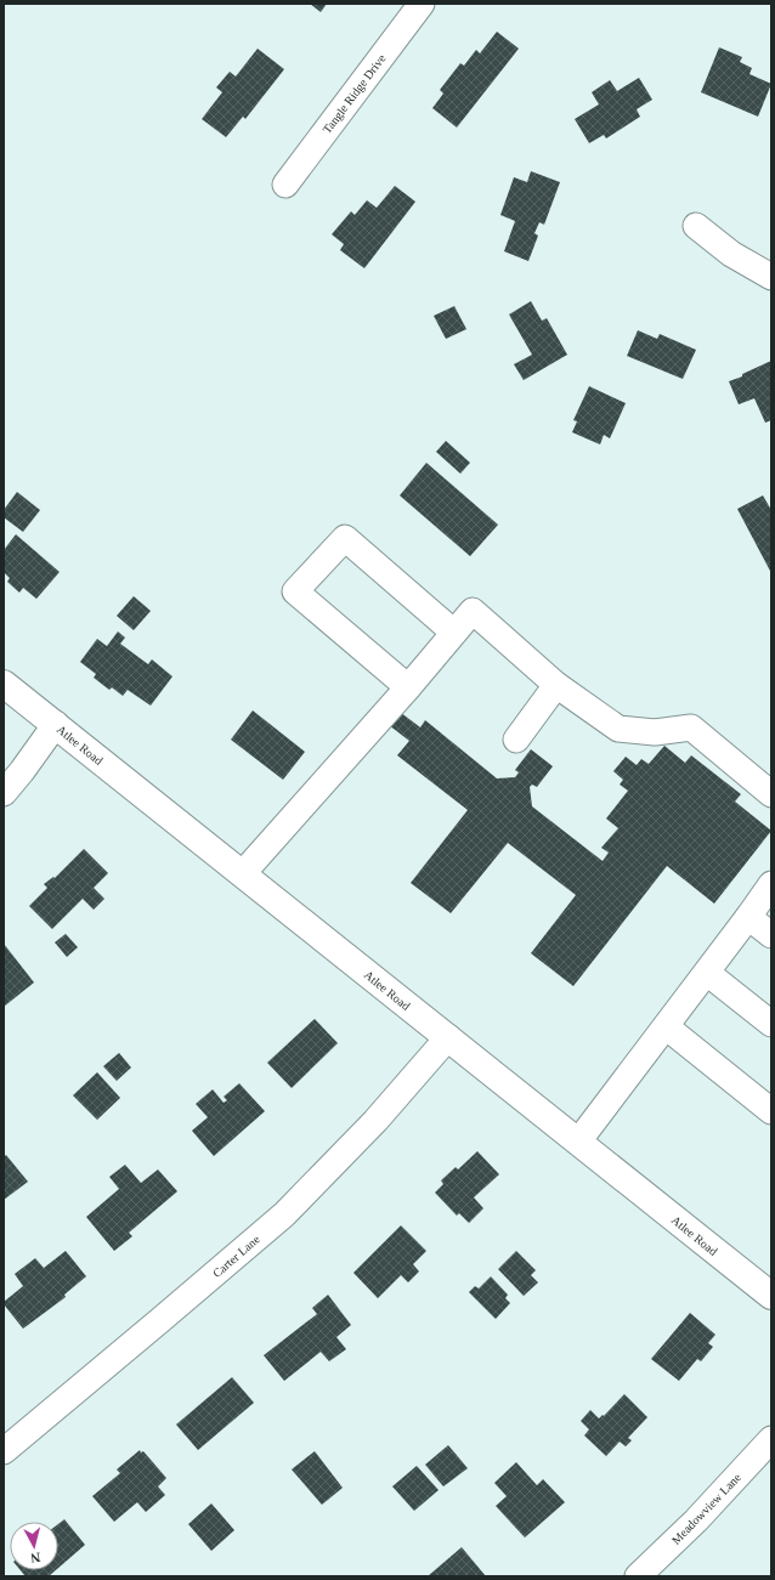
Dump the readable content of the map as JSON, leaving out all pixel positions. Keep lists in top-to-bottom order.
{
  "streets": {
    "main road": ["Atlee Road"],
    "street": ["Tangle Ridge Drive", "Carter Lane", "Meadowview Lane"]
  },
  "crossings": [
    ["Atlee Road", "Carter Lane"]
  ],
  "north": "bottom"
}
